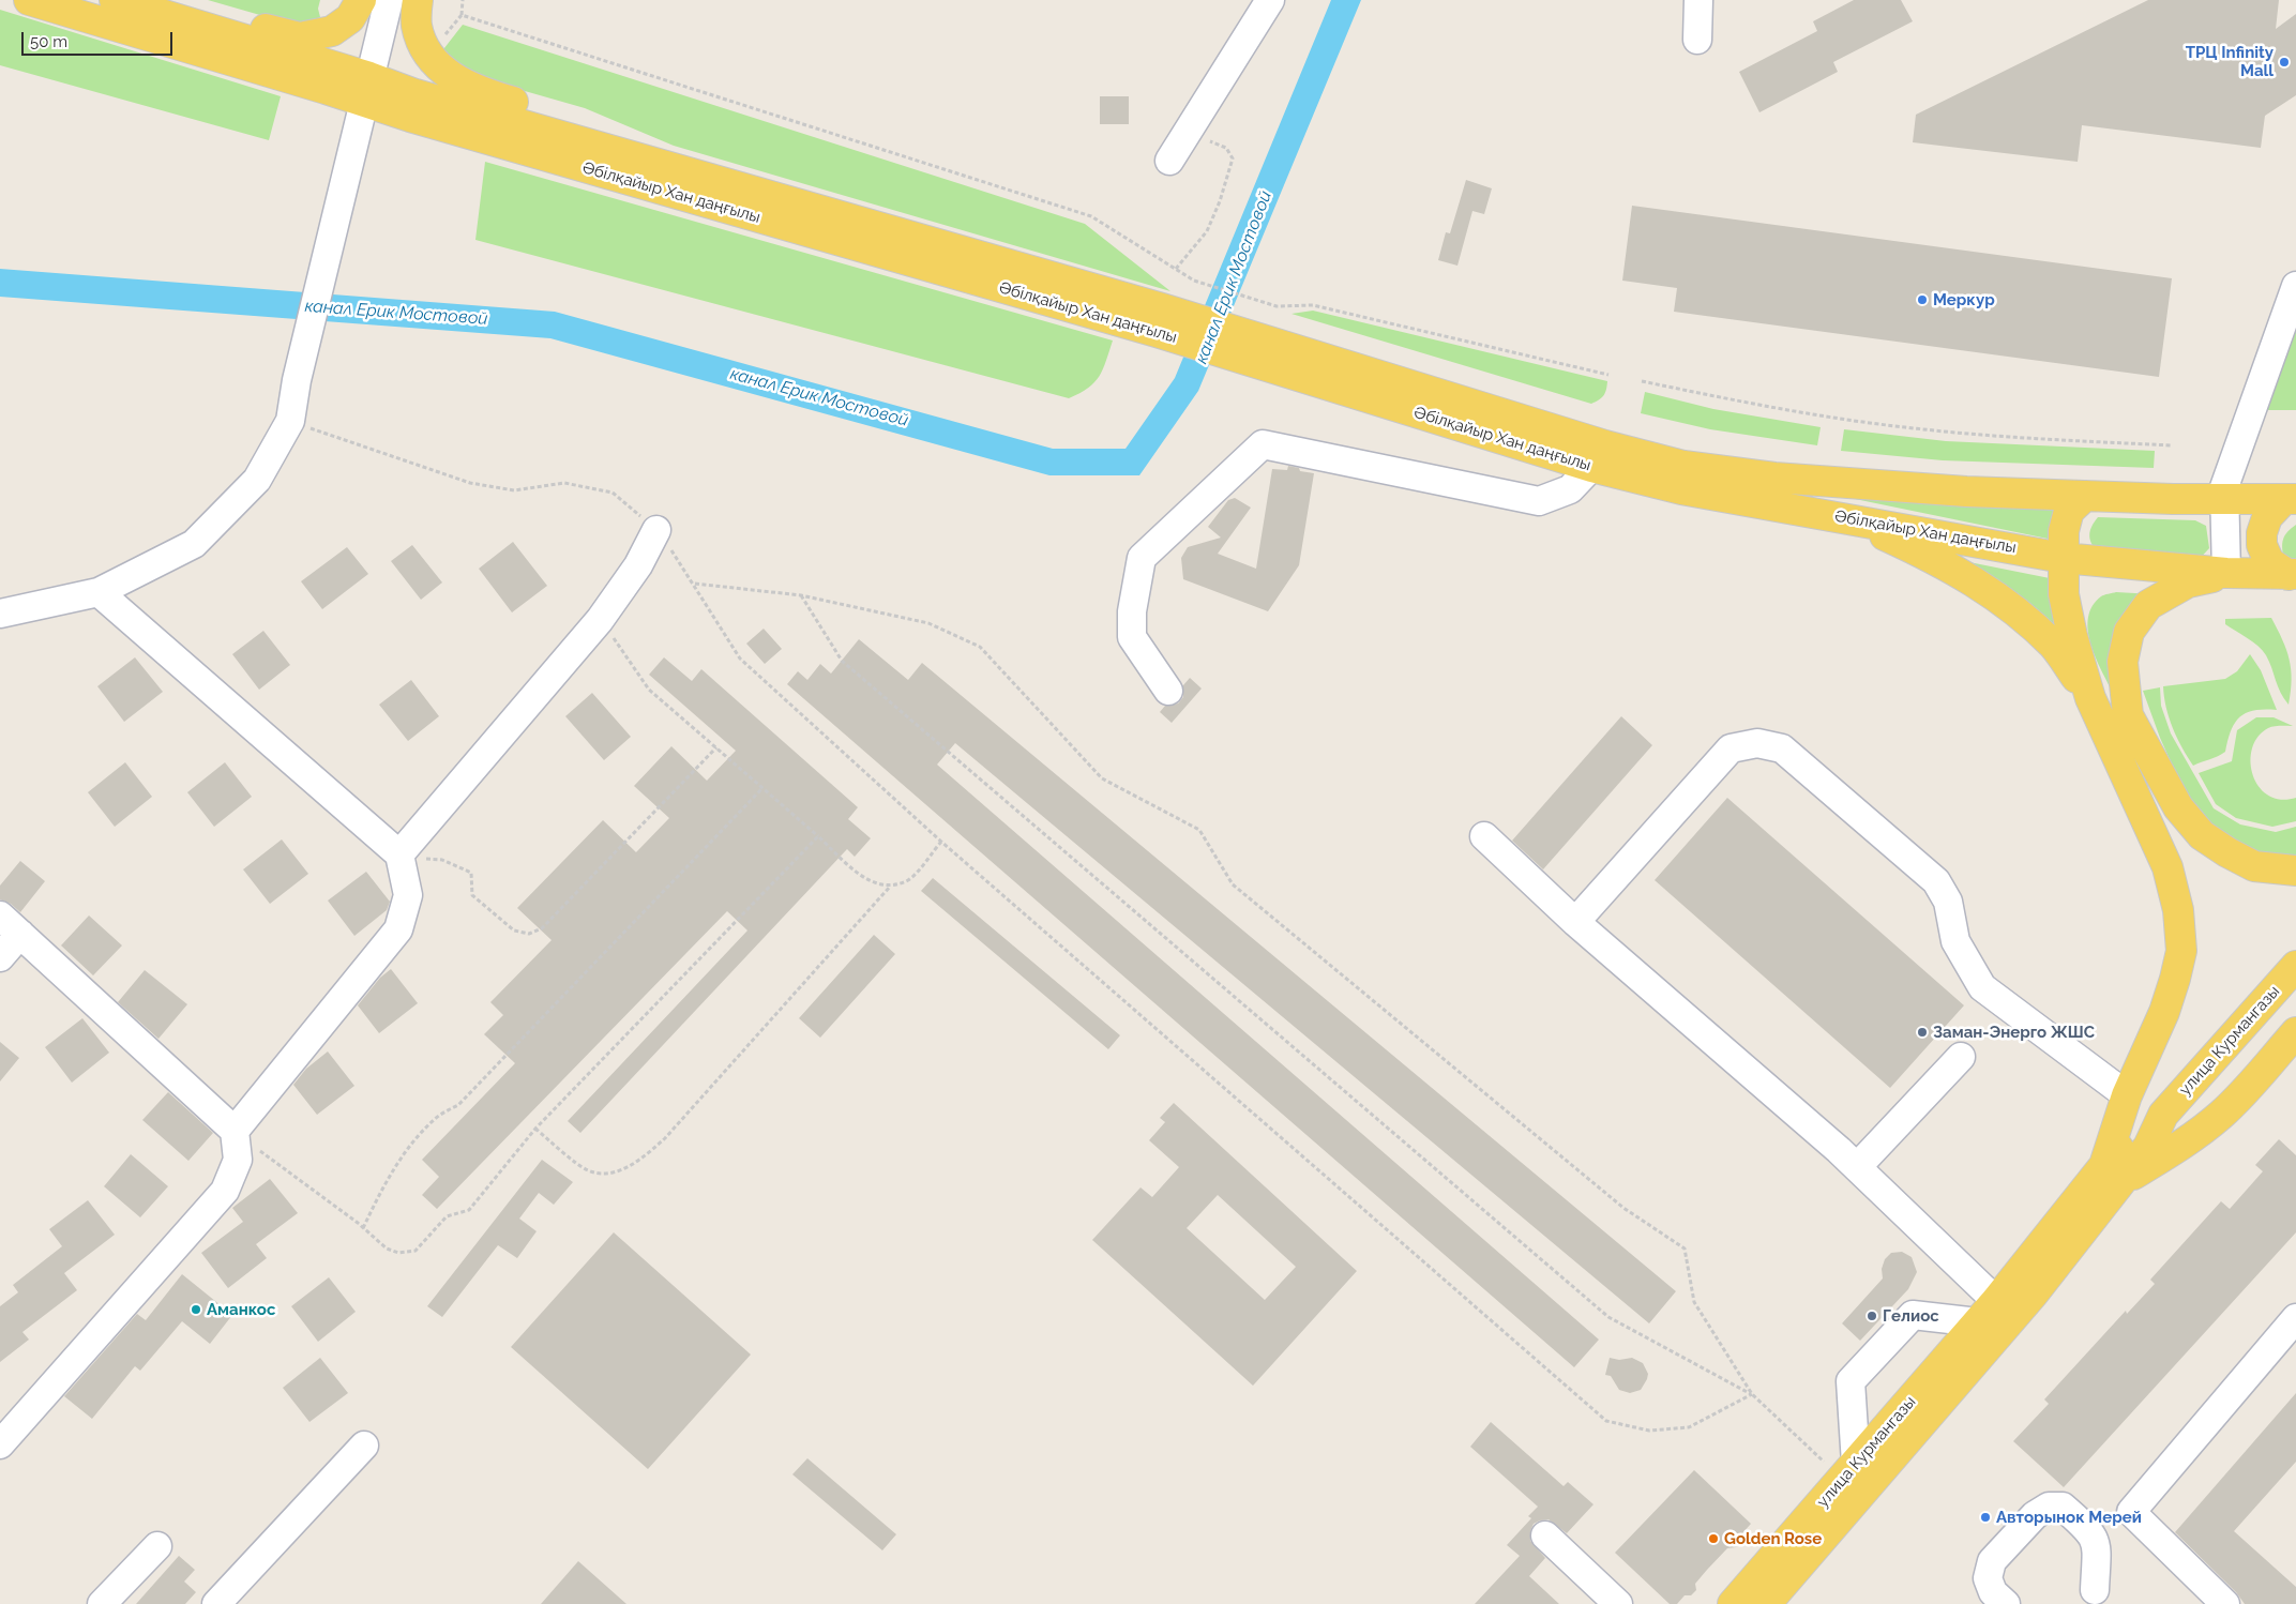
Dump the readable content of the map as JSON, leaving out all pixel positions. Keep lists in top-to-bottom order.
{
  "streets": {
    "main road": ["Әбілқайыр Хан даңғылы", "улица Курмангазы"]
  },
  "water": ["канал Ерик Мостовой"],
  "places": [
    "ТРЦ Infinity Mall",
    "Меркур",
    "Заман-Энерго ЖШС",
    "Аманкос",
    "Гелиос",
    "Авторынок Мерей",
    "Golden Rose"
  ],
  "scale_bar": "50 m"
}
